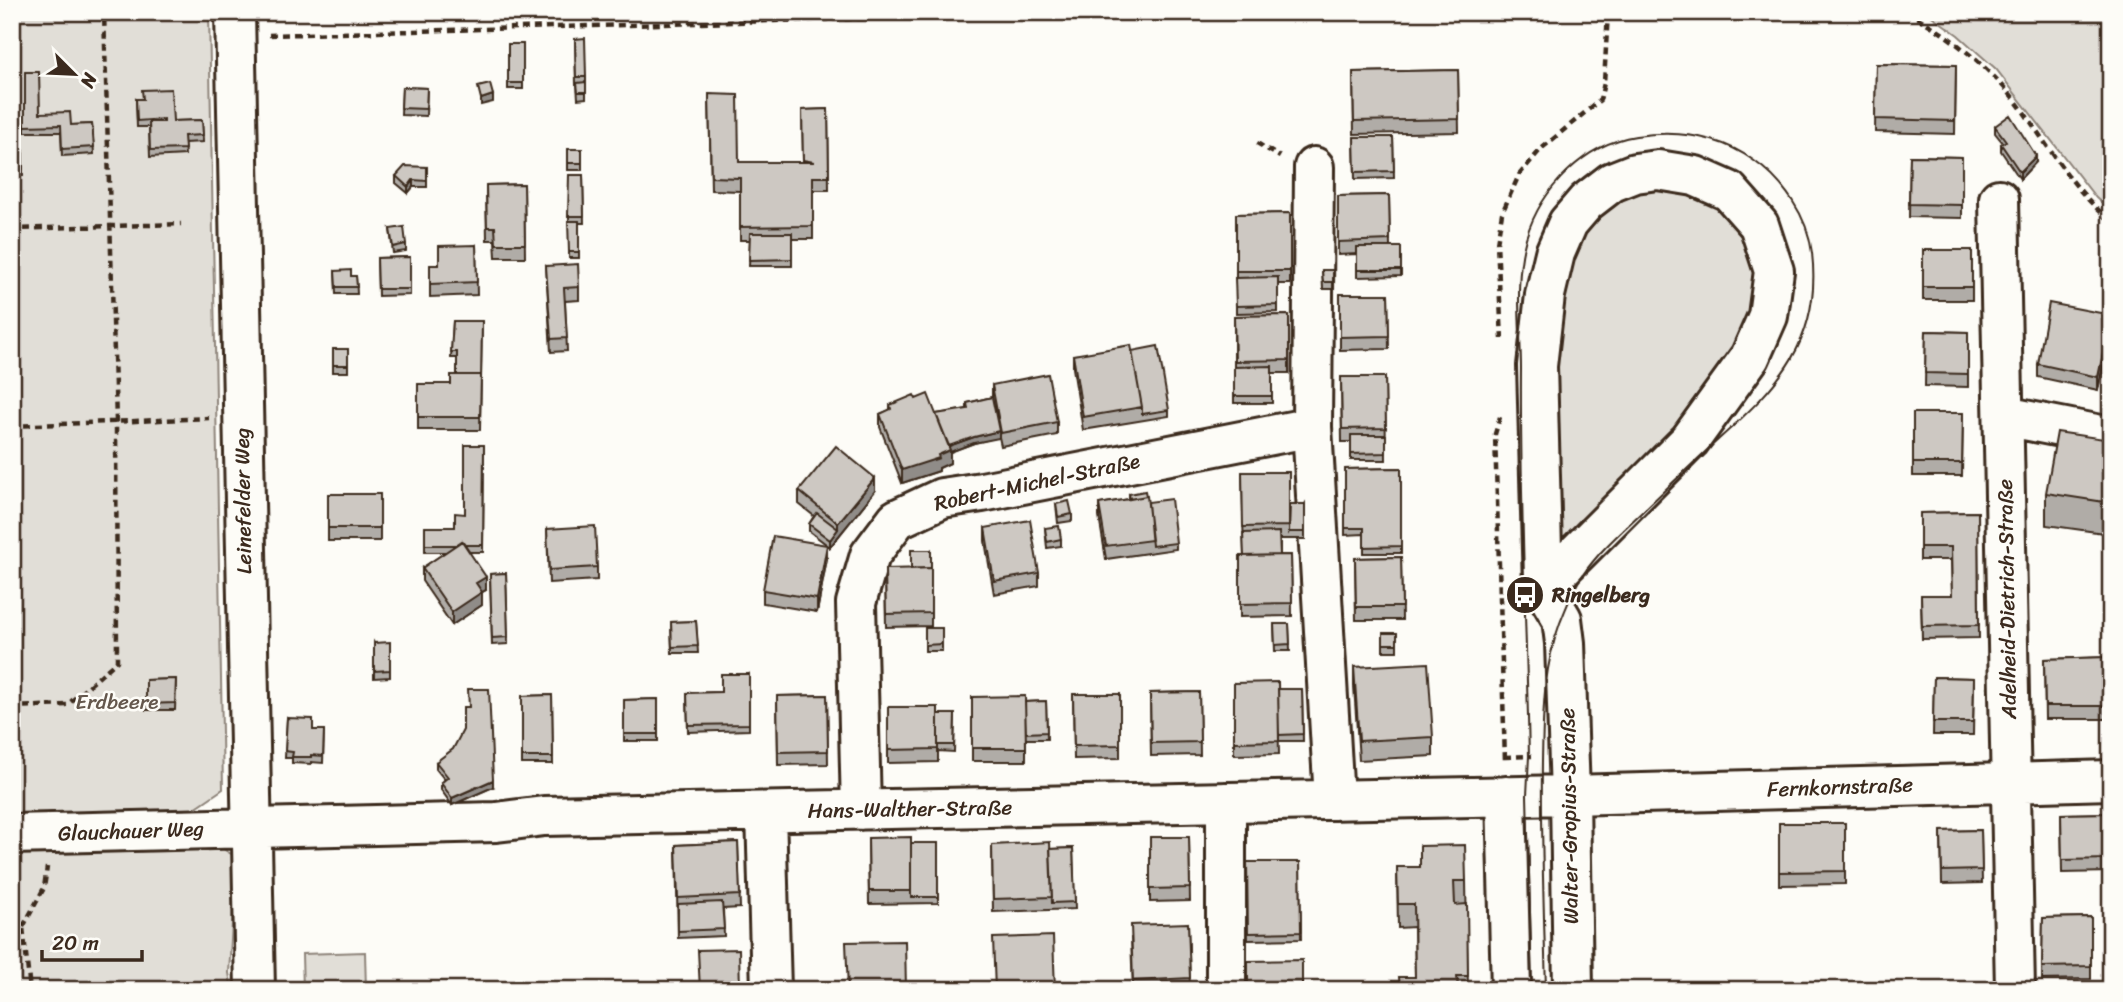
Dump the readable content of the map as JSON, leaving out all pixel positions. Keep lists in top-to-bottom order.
{
  "streets": {
    "street": [
      "Robert-Michel-Straße",
      "Leinefelder Weg",
      "Adelheid-Dietrich-Straße",
      "Fernkornstraße",
      "Hans-Walther-Straße",
      "Walter-Gropius-Straße",
      "Glauchauer Weg"
    ]
  },
  "crossings": [
    ["Robert-Michel-Straße", "Hans-Walther-Straße"],
    ["Leinefelder Weg", "Hans-Walther-Straße"],
    ["Leinefelder Weg", "Glauchauer Weg"],
    ["Adelheid-Dietrich-Straße", "Fernkornstraße"],
    ["Fernkornstraße", "Hans-Walther-Straße"],
    ["Fernkornstraße", "Walter-Gropius-Straße"],
    ["Hans-Walther-Straße", "Walter-Gropius-Straße"],
    ["Hans-Walther-Straße", "Glauchauer Weg"]
  ],
  "parks": ["Erdbeere"],
  "places": {
    "bus stop": ["Ringelberg"]
  },
  "scale_bar": "20 m",
  "north": "bottom right"
}
